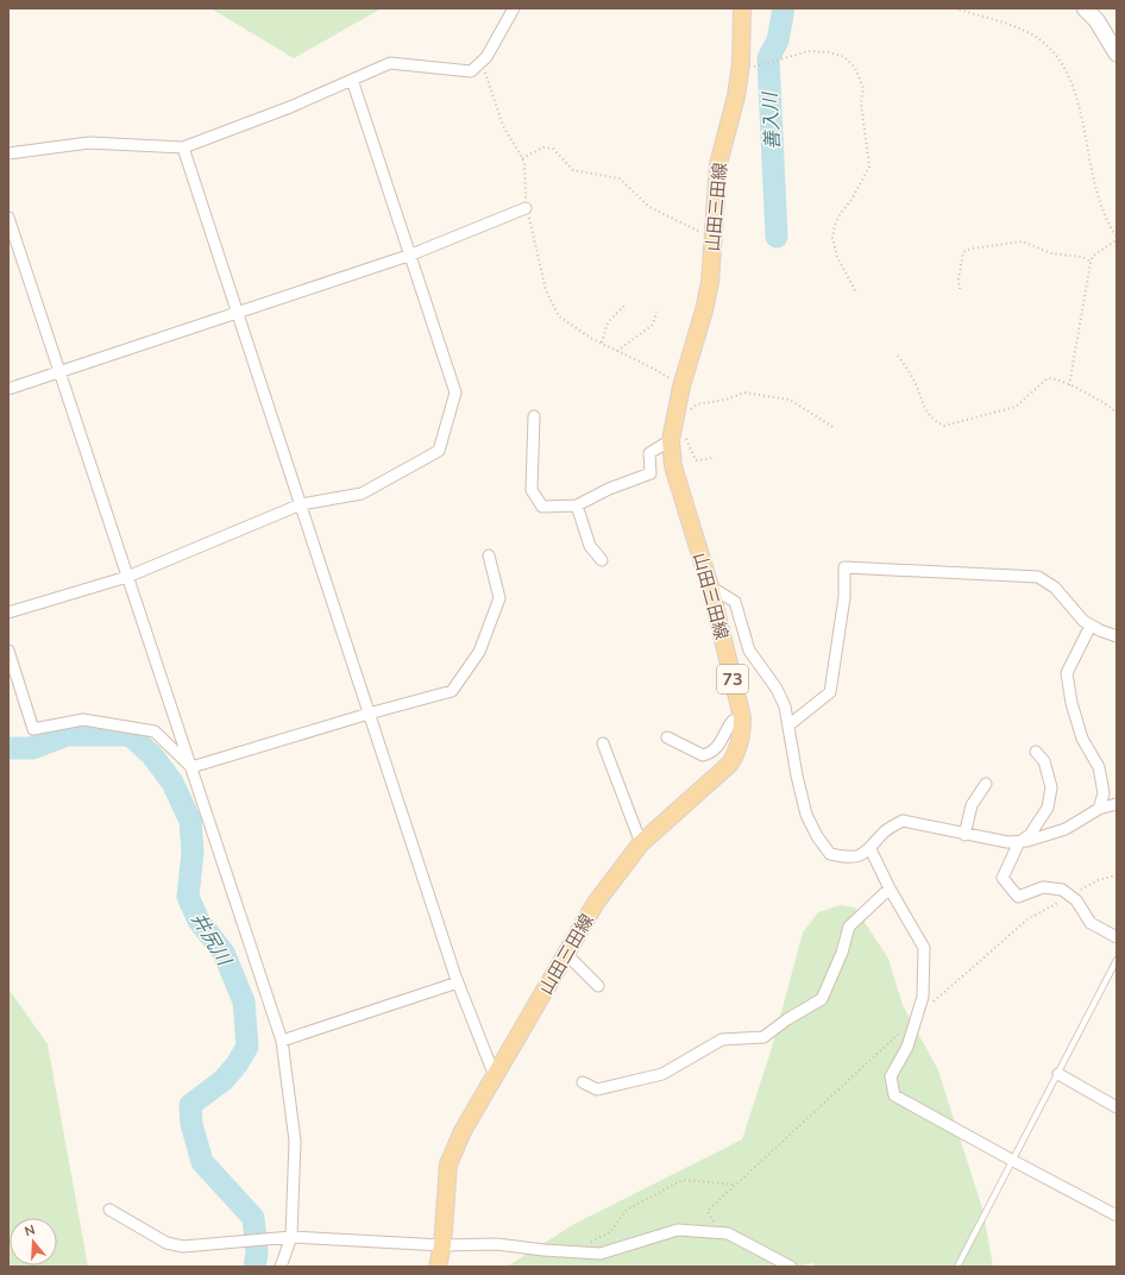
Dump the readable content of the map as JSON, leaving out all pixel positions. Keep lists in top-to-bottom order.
{
  "streets": {
    "main road": ["山田三田線", "73"]
  },
  "water": ["善入川", "井尻川"],
  "north": "top"
}
